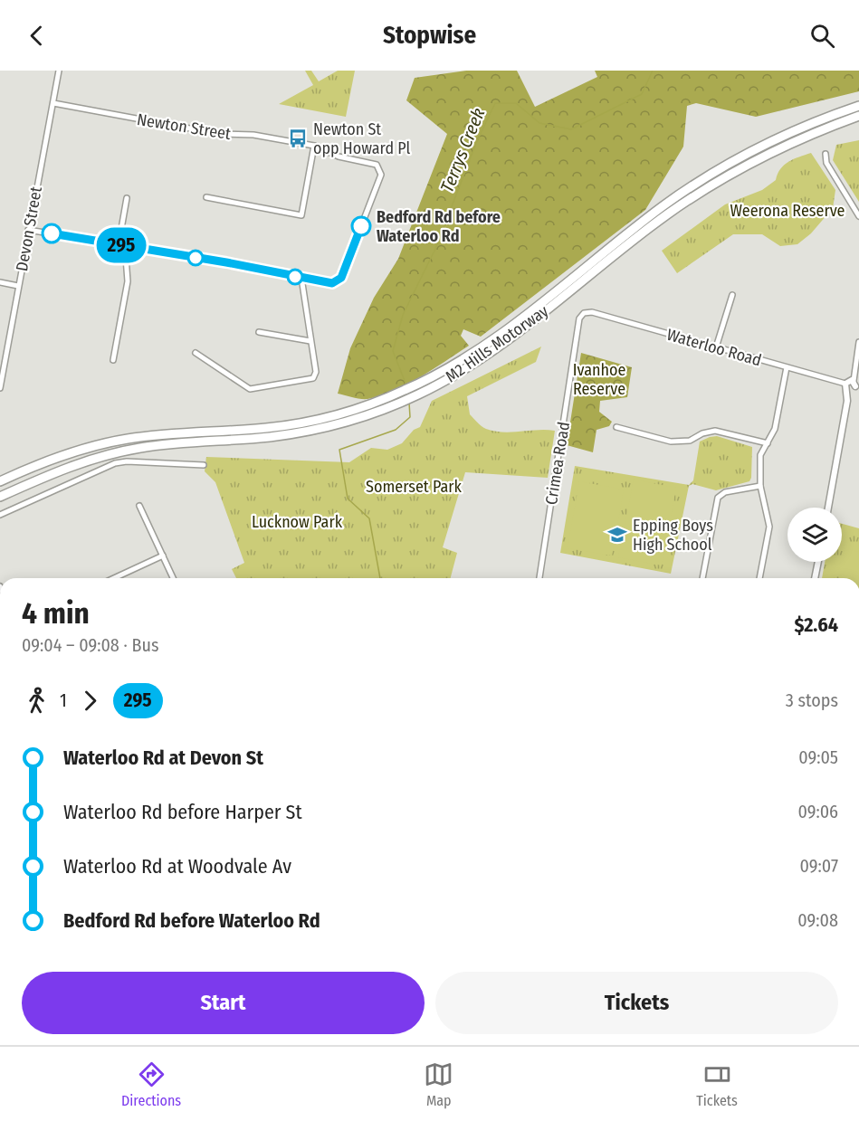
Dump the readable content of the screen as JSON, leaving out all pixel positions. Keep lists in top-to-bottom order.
{
  "streets": {
    "highway": ["M2 Hills Motorway"],
    "street": [
      "Newton Street",
      "Devon Street",
      "Waterloo Road",
      "Crimea Road"
    ]
  },
  "crossings": [
    ["Newton Street", "Devon Street"],
    ["Waterloo Road", "Crimea Road"]
  ],
  "water": ["Terrys Creek"],
  "parks": [
    "Weerona Reserve",
    "Ivanhoe Reserve",
    "Somerset Park",
    "Lucknow Park"
  ],
  "places": {
    "bus stop": ["Newton St opp Howard Pl"],
    "other": ["Bedford Rd before Waterloo Rd"],
    "school or university": ["Epping Boys High School"]
  },
  "lines": ["bus line 295"],
  "page": {
    "header": "Stopwise",
    "on_map": "295",
    "heading": ["4 min", "09:04 – 09:08 · Bus", "$2.64"],
    "legs": ["1", "295", "3 stops"],
    "list": [
      {
        "name": "Waterloo Rd at Devon St",
        "value": "09:05"
      },
      {
        "name": "Waterloo Rd before Harper St",
        "value": "09:06"
      },
      {
        "name": "Waterloo Rd at Woodvale Av",
        "value": "09:07"
      },
      {
        "name": "Bedford Rd before Waterloo Rd",
        "value": "09:08"
      }
    ],
    "buttons": ["Start", "Tickets"],
    "tabs": ["Directions", "Map", "Tickets"]
  }
}
